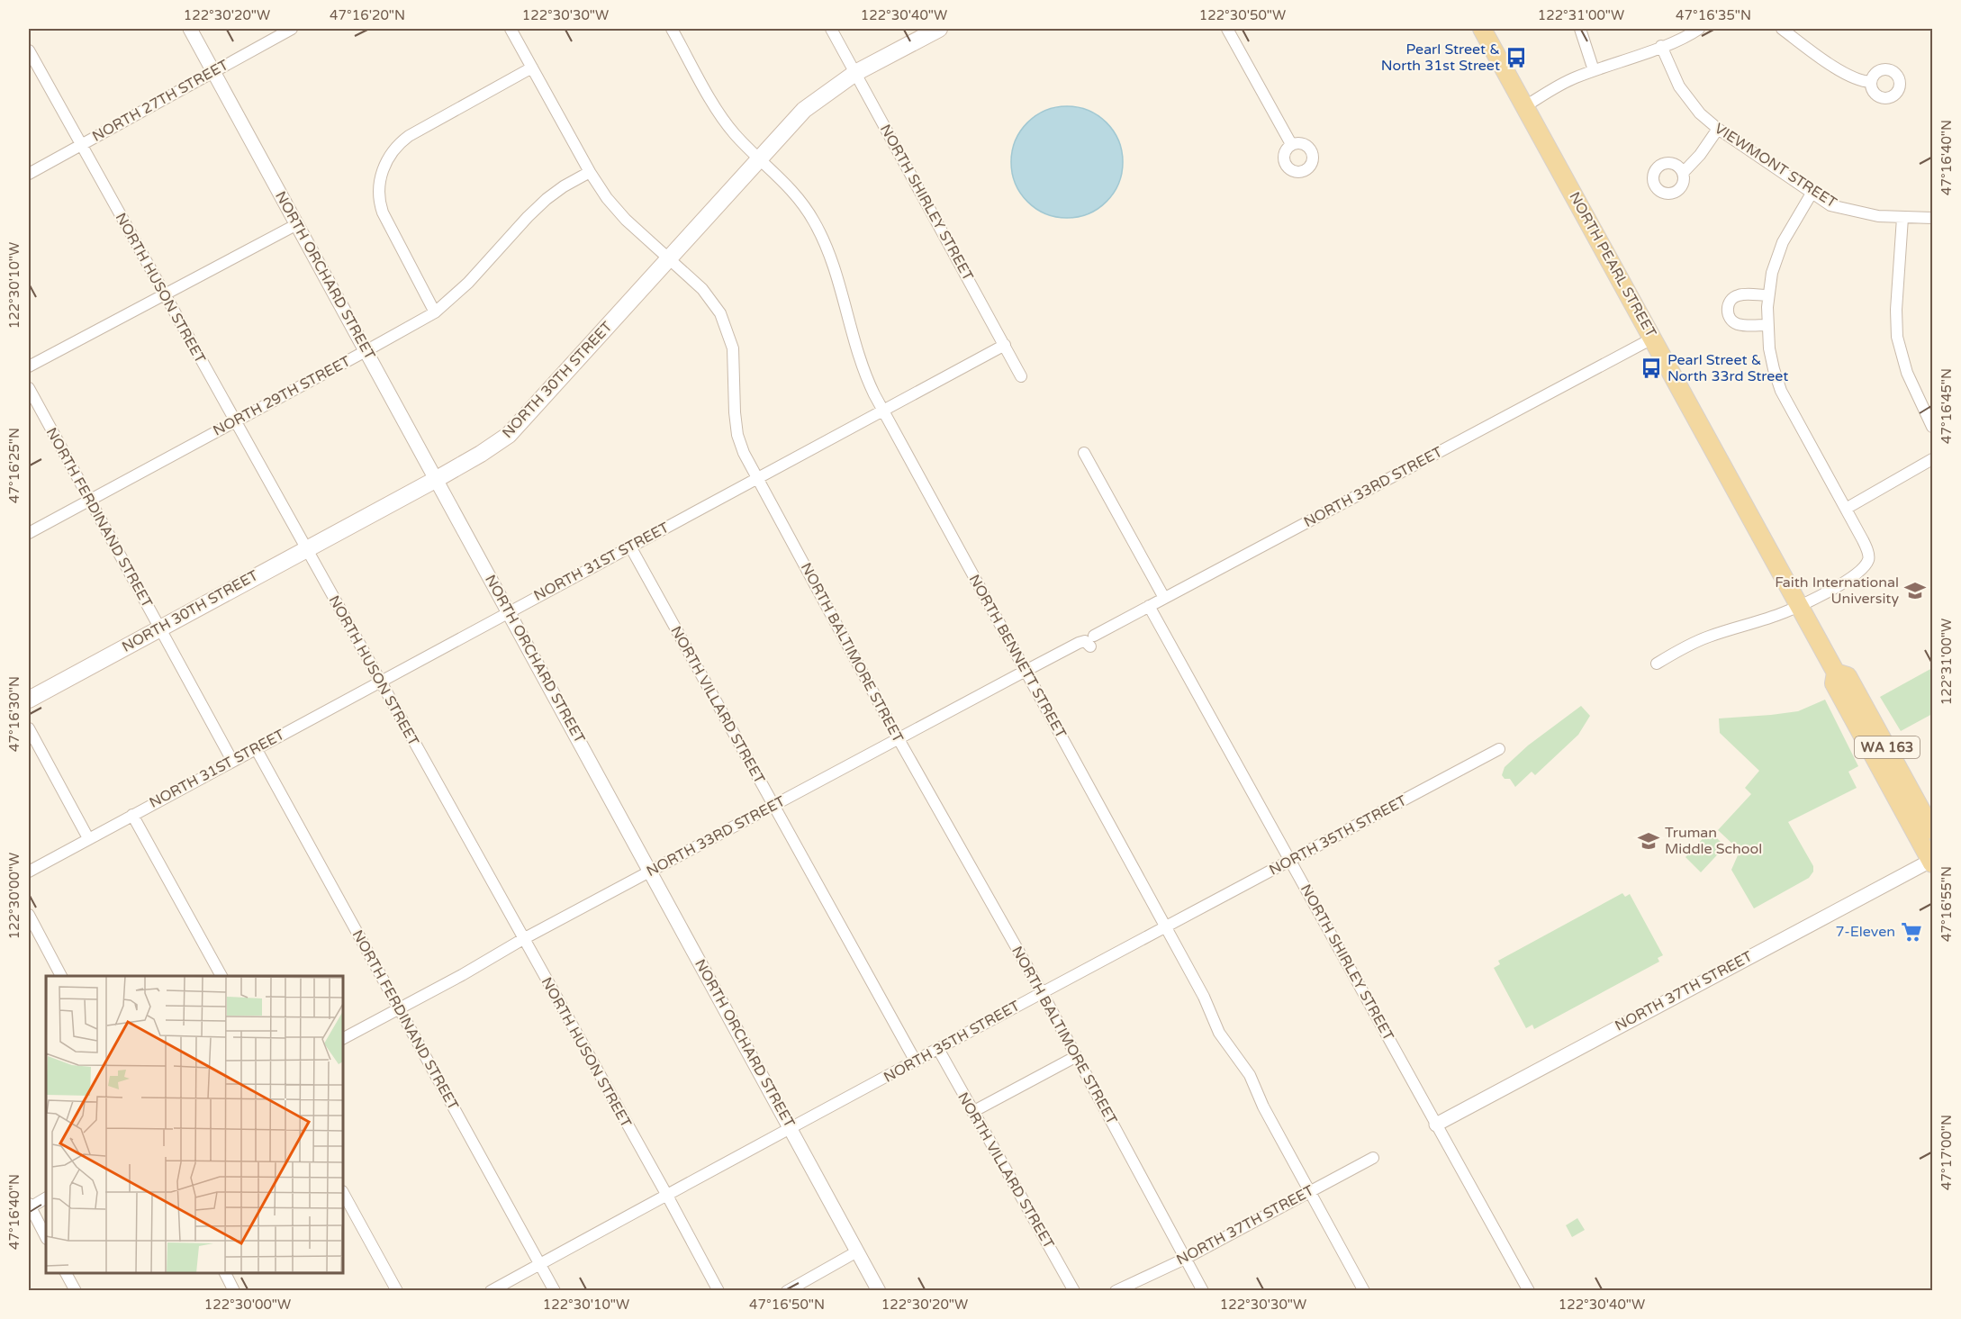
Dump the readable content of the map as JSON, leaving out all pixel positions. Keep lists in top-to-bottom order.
{
  "streets": {
    "main road": ["NORTH PEARL STREET", "NORTH 30TH STREET", "WA 163"],
    "street": [
      "NORTH 27TH STREET",
      "VIEWMONT STREET",
      "NORTH SHIRLEY STREET",
      "NORTH ORCHARD STREET",
      "NORTH HUSON STREET",
      "NORTH 29TH STREET",
      "NORTH 33RD STREET",
      "NORTH FERDINAND STREET",
      "NORTH 31ST STREET",
      "NORTH BALTIMORE STREET",
      "NORTH BENNETT STREET",
      "NORTH VILLARD STREET",
      "NORTH 35TH STREET",
      "NORTH 37TH STREET"
    ]
  },
  "crossings": [
    ["NORTH 27TH STREET", "NORTH ORCHARD STREET"],
    ["NORTH 27TH STREET", "NORTH HUSON STREET"],
    ["NORTH SHIRLEY STREET", "NORTH 30TH STREET"],
    ["NORTH SHIRLEY STREET", "NORTH 33RD STREET"],
    ["NORTH SHIRLEY STREET", "NORTH 31ST STREET"],
    ["NORTH SHIRLEY STREET", "NORTH 35TH STREET"],
    ["NORTH SHIRLEY STREET", "NORTH 37TH STREET"],
    ["NORTH PEARL STREET", "NORTH 33RD STREET"],
    ["NORTH PEARL STREET", "NORTH 37TH STREET"],
    ["NORTH ORCHARD STREET", "NORTH 30TH STREET"],
    ["NORTH ORCHARD STREET", "NORTH 29TH STREET"],
    ["NORTH ORCHARD STREET", "NORTH 33RD STREET"],
    ["NORTH ORCHARD STREET", "NORTH 31ST STREET"],
    ["NORTH ORCHARD STREET", "NORTH 35TH STREET"],
    ["NORTH HUSON STREET", "NORTH 30TH STREET"],
    ["NORTH HUSON STREET", "NORTH 29TH STREET"],
    ["NORTH HUSON STREET", "NORTH 33RD STREET"],
    ["NORTH HUSON STREET", "NORTH 31ST STREET"],
    ["NORTH HUSON STREET", "NORTH 35TH STREET"],
    ["NORTH 30TH STREET", "NORTH FERDINAND STREET"],
    ["NORTH 30TH STREET", "NORTH BALTIMORE STREET"],
    ["NORTH 30TH STREET", "NORTH BENNETT STREET"],
    ["NORTH 29TH STREET", "NORTH FERDINAND STREET"],
    ["NORTH 29TH STREET", "NORTH BALTIMORE STREET"],
    ["NORTH 33RD STREET", "NORTH FERDINAND STREET"],
    ["NORTH 33RD STREET", "NORTH BALTIMORE STREET"],
    ["NORTH 33RD STREET", "NORTH BENNETT STREET"],
    ["NORTH 33RD STREET", "NORTH VILLARD STREET"],
    ["NORTH FERDINAND STREET", "NORTH 31ST STREET"],
    ["NORTH FERDINAND STREET", "NORTH 35TH STREET"],
    ["NORTH 31ST STREET", "NORTH BALTIMORE STREET"],
    ["NORTH 31ST STREET", "NORTH BENNETT STREET"],
    ["NORTH 31ST STREET", "NORTH VILLARD STREET"],
    ["NORTH BALTIMORE STREET", "NORTH 35TH STREET"],
    ["NORTH BALTIMORE STREET", "NORTH 37TH STREET"],
    ["NORTH BENNETT STREET", "NORTH 35TH STREET"],
    ["NORTH BENNETT STREET", "NORTH 37TH STREET"],
    ["NORTH VILLARD STREET", "NORTH 35TH STREET"]
  ],
  "places": {
    "bus stop": ["Pearl Street & North 31st Street", "Pearl Street & North 33rd Street"],
    "school or university": ["Faith International University", "Truman Middle School"],
    "supermarket": ["7-Eleven"]
  },
  "coordinates": [
    "122°30'20\"W",
    "47°16'20\"N",
    "122°30'30\"W",
    "122°30'40\"W",
    "122°30'50\"W",
    "122°31'00\"W",
    "47°16'35\"N",
    "47°16'40\"N",
    "122°30'10\"W",
    "47°16'45\"N",
    "47°16'25\"N",
    "47°16'30\"N",
    "122°30'00\"W",
    "47°16'55\"N",
    "47°17'00\"N",
    "47°16'50\"N"
  ]
}
